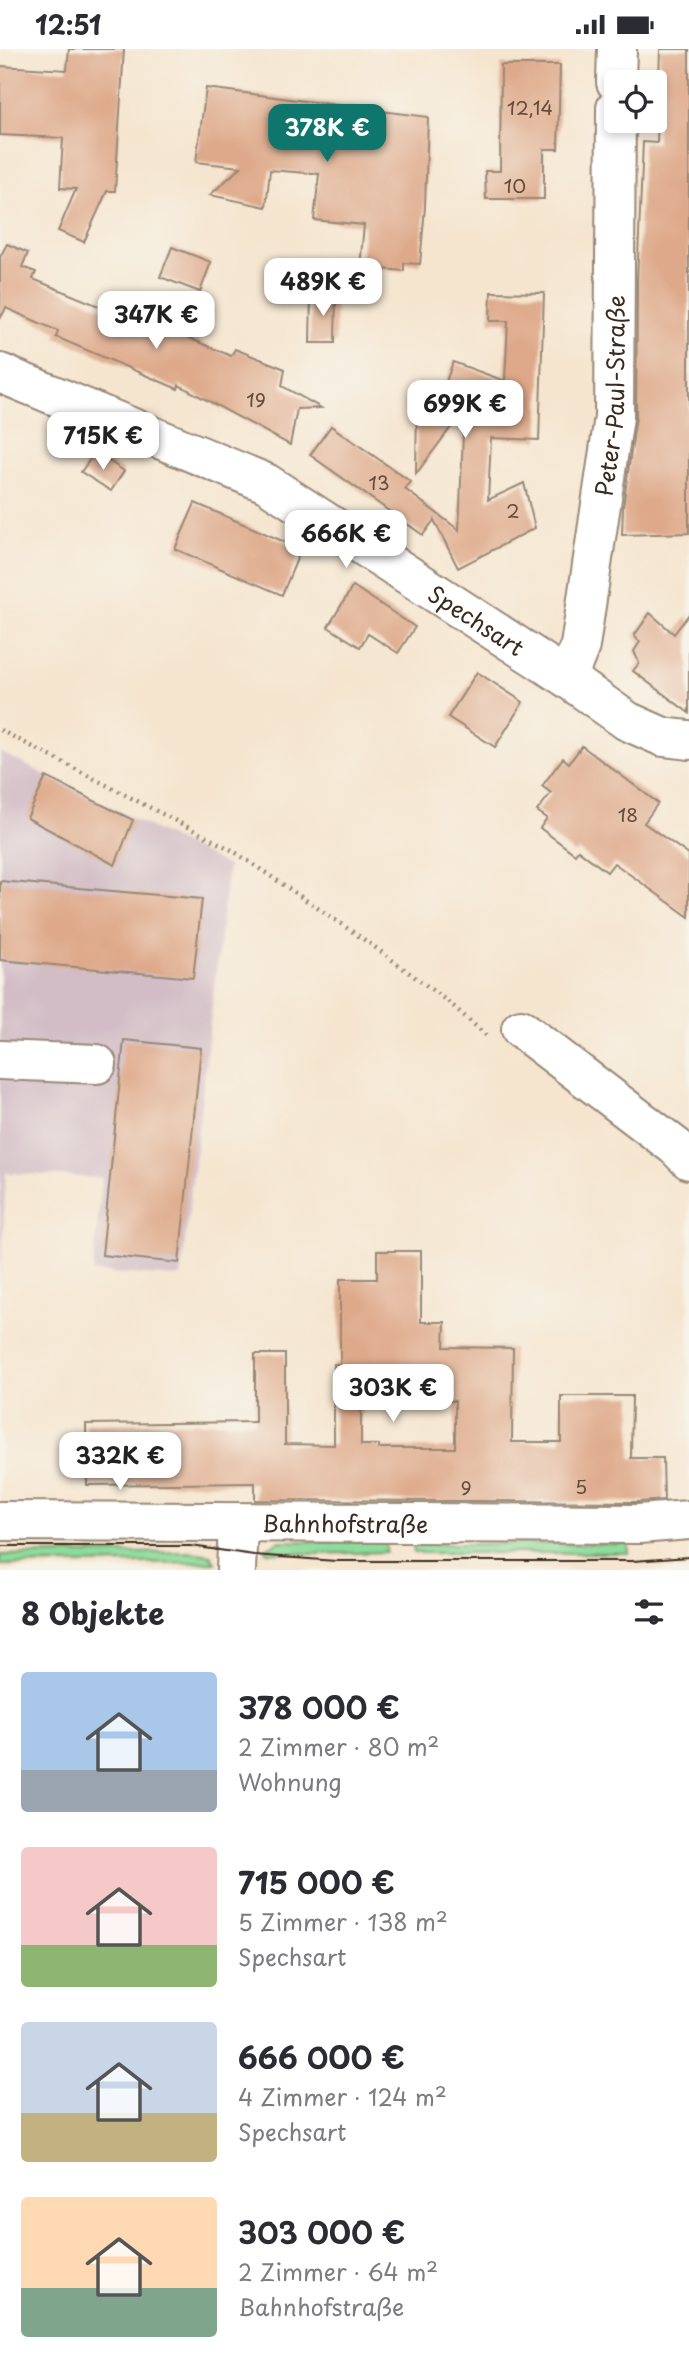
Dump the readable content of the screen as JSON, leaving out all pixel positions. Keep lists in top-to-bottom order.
{
  "streets": {
    "street": ["Peter-Paul-Straße", "Spechsart", "Bahnhofstraße"]
  },
  "crossings": [
    ["Peter-Paul-Straße", "Spechsart"]
  ],
  "house_numbers": [
    "12,14",
    "10",
    "19",
    "13",
    "2",
    "18",
    "5",
    "9"
  ],
  "page": {
    "status": "12:51",
    "price": [
      "378K €",
      "489K €",
      "347K €",
      "699K €",
      "715K €",
      "666K €",
      "303K €",
      "332K €"
    ],
    "heading": "8 Objekte",
    "list": [
      {
        "name": "378 000 €",
        "note": "2 Zimmer · 80 m² · Wohnung"
      },
      {
        "name": "715 000 €",
        "note": "5 Zimmer · 138 m² · Spechsart"
      },
      {
        "name": "666 000 €",
        "note": "4 Zimmer · 124 m² · Spechsart"
      },
      {
        "name": "303 000 €",
        "note": "2 Zimmer · 64 m² · Bahnhofstraße"
      }
    ]
  }
}
